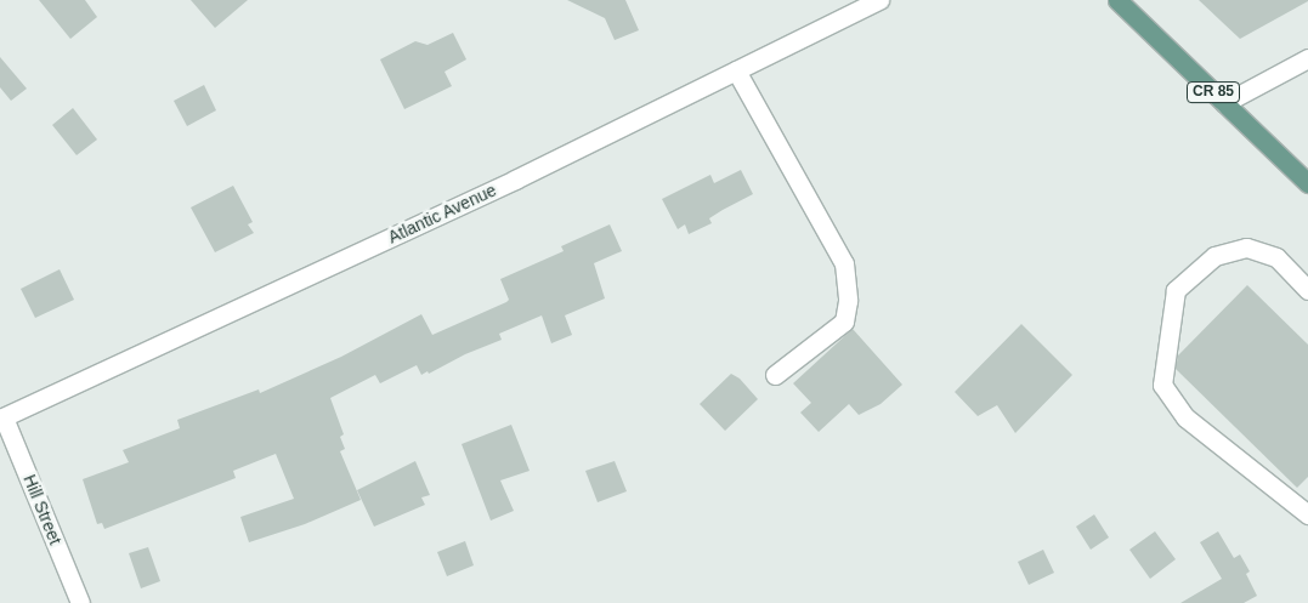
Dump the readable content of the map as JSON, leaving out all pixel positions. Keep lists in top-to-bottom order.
{
  "streets": {
    "main road": ["CR 85"],
    "street": ["Atlantic Avenue", "Hill Street"]
  },
  "crossings": [
    ["Atlantic Avenue", "Hill Street"]
  ]
}
